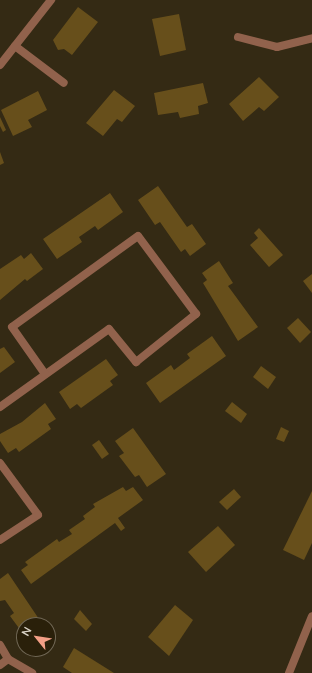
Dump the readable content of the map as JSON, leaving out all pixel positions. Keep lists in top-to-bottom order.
{
  "north": "top left"
}
